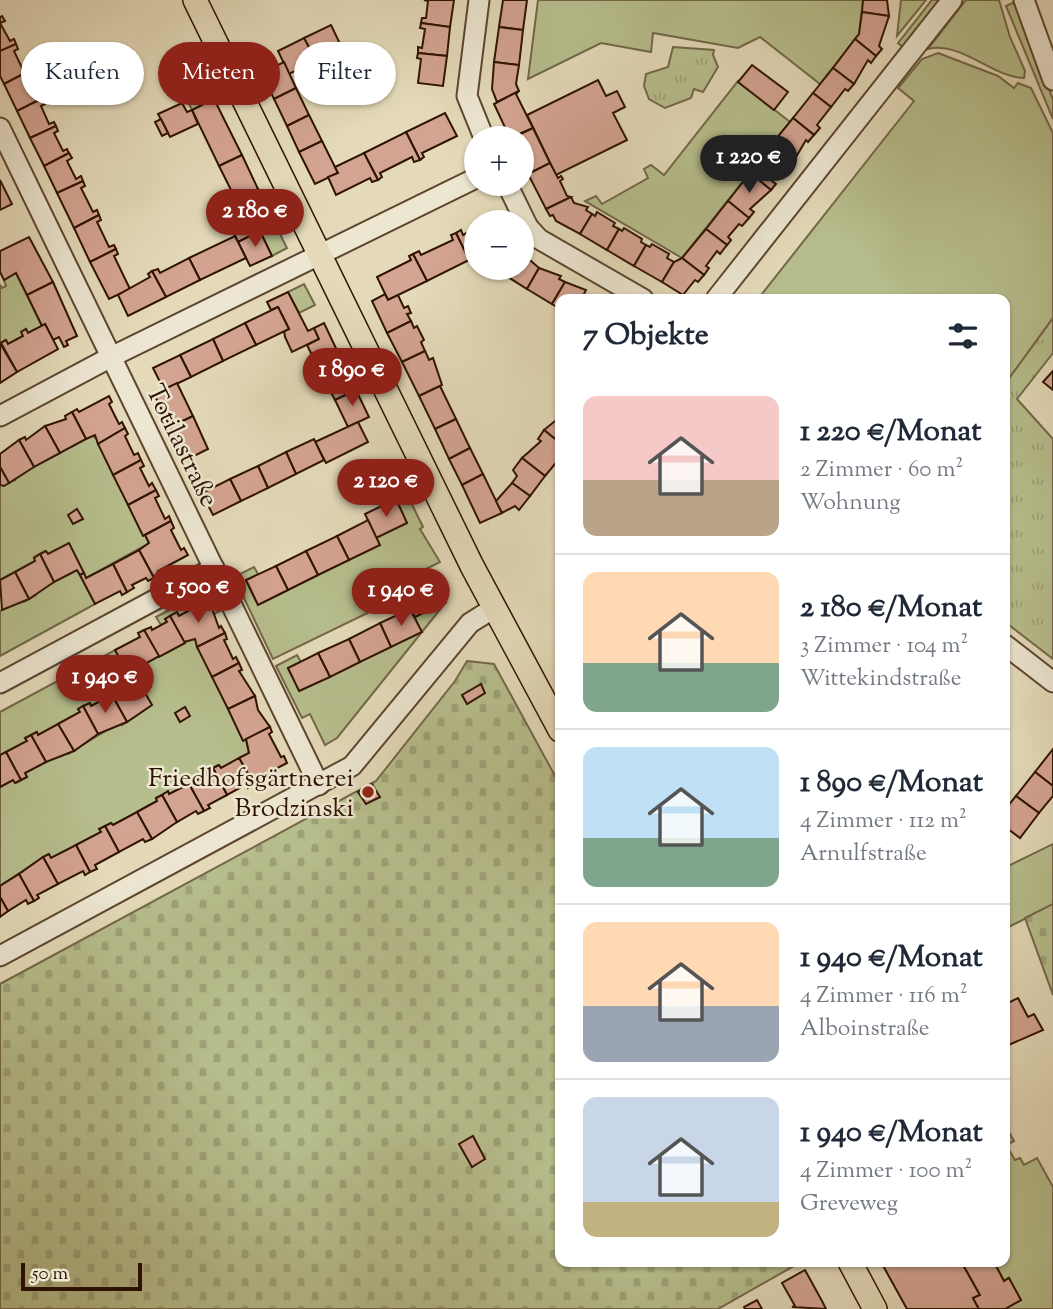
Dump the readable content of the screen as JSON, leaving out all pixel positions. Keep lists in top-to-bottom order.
{
  "streets": {
    "street": ["Totilastraße"]
  },
  "places": ["Friedhofsgärtnerei Brodzinski"],
  "scale_bar": "50 m",
  "page": {
    "chip": ["Kaufen", "Mieten", "Filter"],
    "map_buttons": ["+", "−"],
    "price": [
      "1 220 €",
      "2 180 €",
      "1 890 €",
      "2 120 €",
      "1 500 €",
      "1 940 €",
      "1 940 €"
    ],
    "heading": "7 Objekte",
    "list": [
      {
        "name": "1 220 €/Monat",
        "note": "2 Zimmer · 60 m² · Wohnung"
      },
      {
        "name": "2 180 €/Monat",
        "note": "3 Zimmer · 104 m² · Wittekindstraße"
      },
      {
        "name": "1 890 €/Monat",
        "note": "4 Zimmer · 112 m² · Arnulfstraße"
      },
      {
        "name": "1 940 €/Monat",
        "note": "4 Zimmer · 116 m² · Alboinstraße"
      },
      {
        "name": "1 940 €/Monat",
        "note": "4 Zimmer · 100 m² · Greveweg"
      }
    ],
    "scale": "50 m"
  }
}
